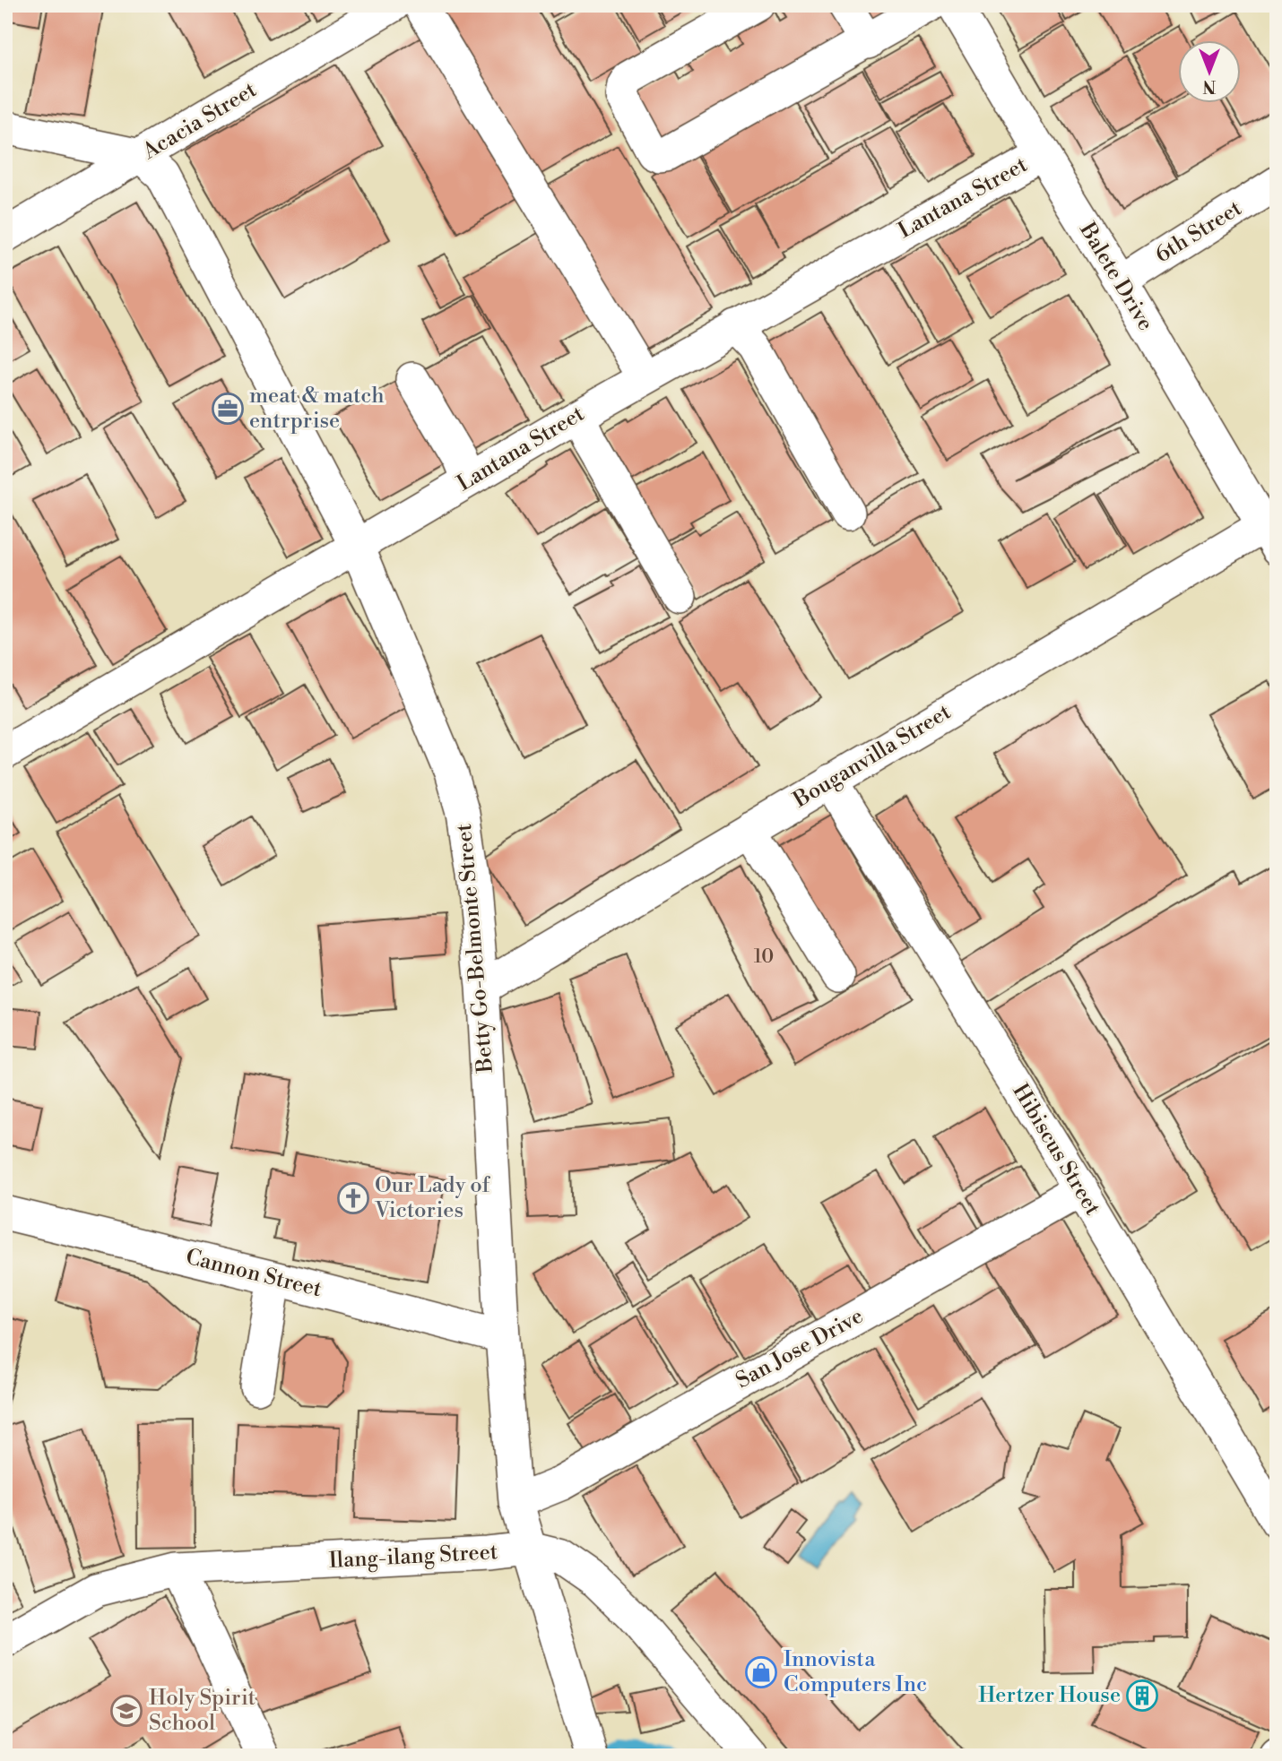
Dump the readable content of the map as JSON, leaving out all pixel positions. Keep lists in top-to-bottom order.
{
  "streets": {
    "street": [
      "Acacia Street",
      "Lantana Street",
      "6th Street",
      "Balete Drive",
      "Bouganvilla Street",
      "Betty Go-Belmonte Street",
      "Hibiscus Street",
      "Cannon Street",
      "San Jose Drive",
      "Ilang-ilang Street"
    ]
  },
  "crossings": [
    ["Acacia Street", "Betty Go-Belmonte Street"],
    ["Lantana Street", "Balete Drive"],
    ["Lantana Street", "Betty Go-Belmonte Street"],
    ["6th Street", "Balete Drive"],
    ["Balete Drive", "Bouganvilla Street"],
    ["Bouganvilla Street", "Betty Go-Belmonte Street"],
    ["Bouganvilla Street", "Hibiscus Street"],
    ["Betty Go-Belmonte Street", "Cannon Street"],
    ["Betty Go-Belmonte Street", "San Jose Drive"],
    ["Betty Go-Belmonte Street", "Ilang-ilang Street"],
    ["Hibiscus Street", "San Jose Drive"]
  ],
  "places": {
    "office": ["meat & match entrprise"],
    "church": ["Our Lady of Victories"],
    "shop": ["Innovista Computers Inc"],
    "building": ["Hertzer House"],
    "school or university": ["Holy Spirit School"]
  },
  "house_numbers": ["10"],
  "north": "bottom"
}
